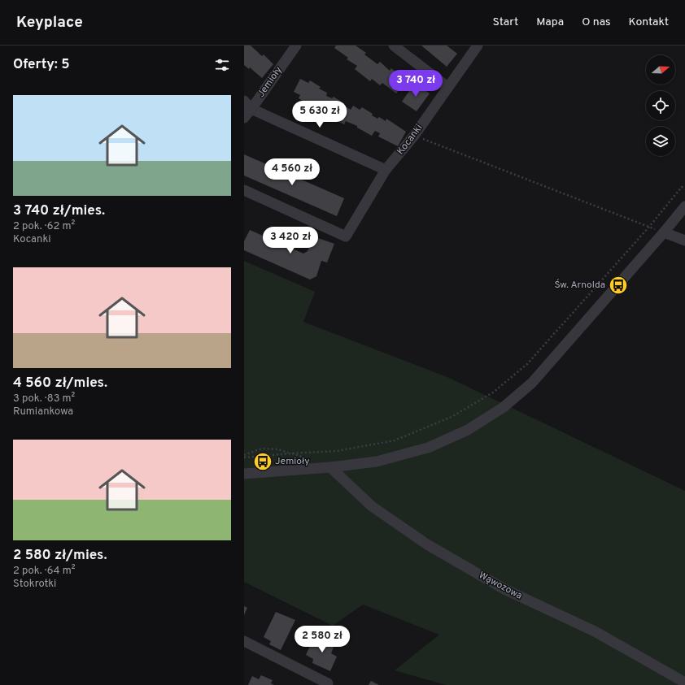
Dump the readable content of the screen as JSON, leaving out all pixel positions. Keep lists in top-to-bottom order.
{
  "streets": {
    "street": ["Jemioły", "Kocanki", "Wąwozowa"]
  },
  "places": {
    "bus stop": ["Św. Arnolda", "Jemioły"]
  },
  "north": "right",
  "page": {
    "header": "Keyplace",
    "nav": [
      "Start",
      "Mapa",
      "O nas",
      "Kontakt"
    ],
    "heading": "Oferty: 5",
    "price": [
      "3 740 zł",
      "5 630 zł",
      "4 560 zł",
      "3 420 zł",
      "2 580 zł"
    ],
    "list": [
      {
        "name": "3 740 zł/mies.",
        "note": "2 pok. · 62 m² · Kocanki"
      },
      {
        "name": "4 560 zł/mies.",
        "note": "3 pok. · 83 m² · Rumiankowa"
      },
      {
        "name": "2 580 zł/mies.",
        "note": "2 pok. · 64 m² · Stokrotki"
      }
    ]
  }
}
